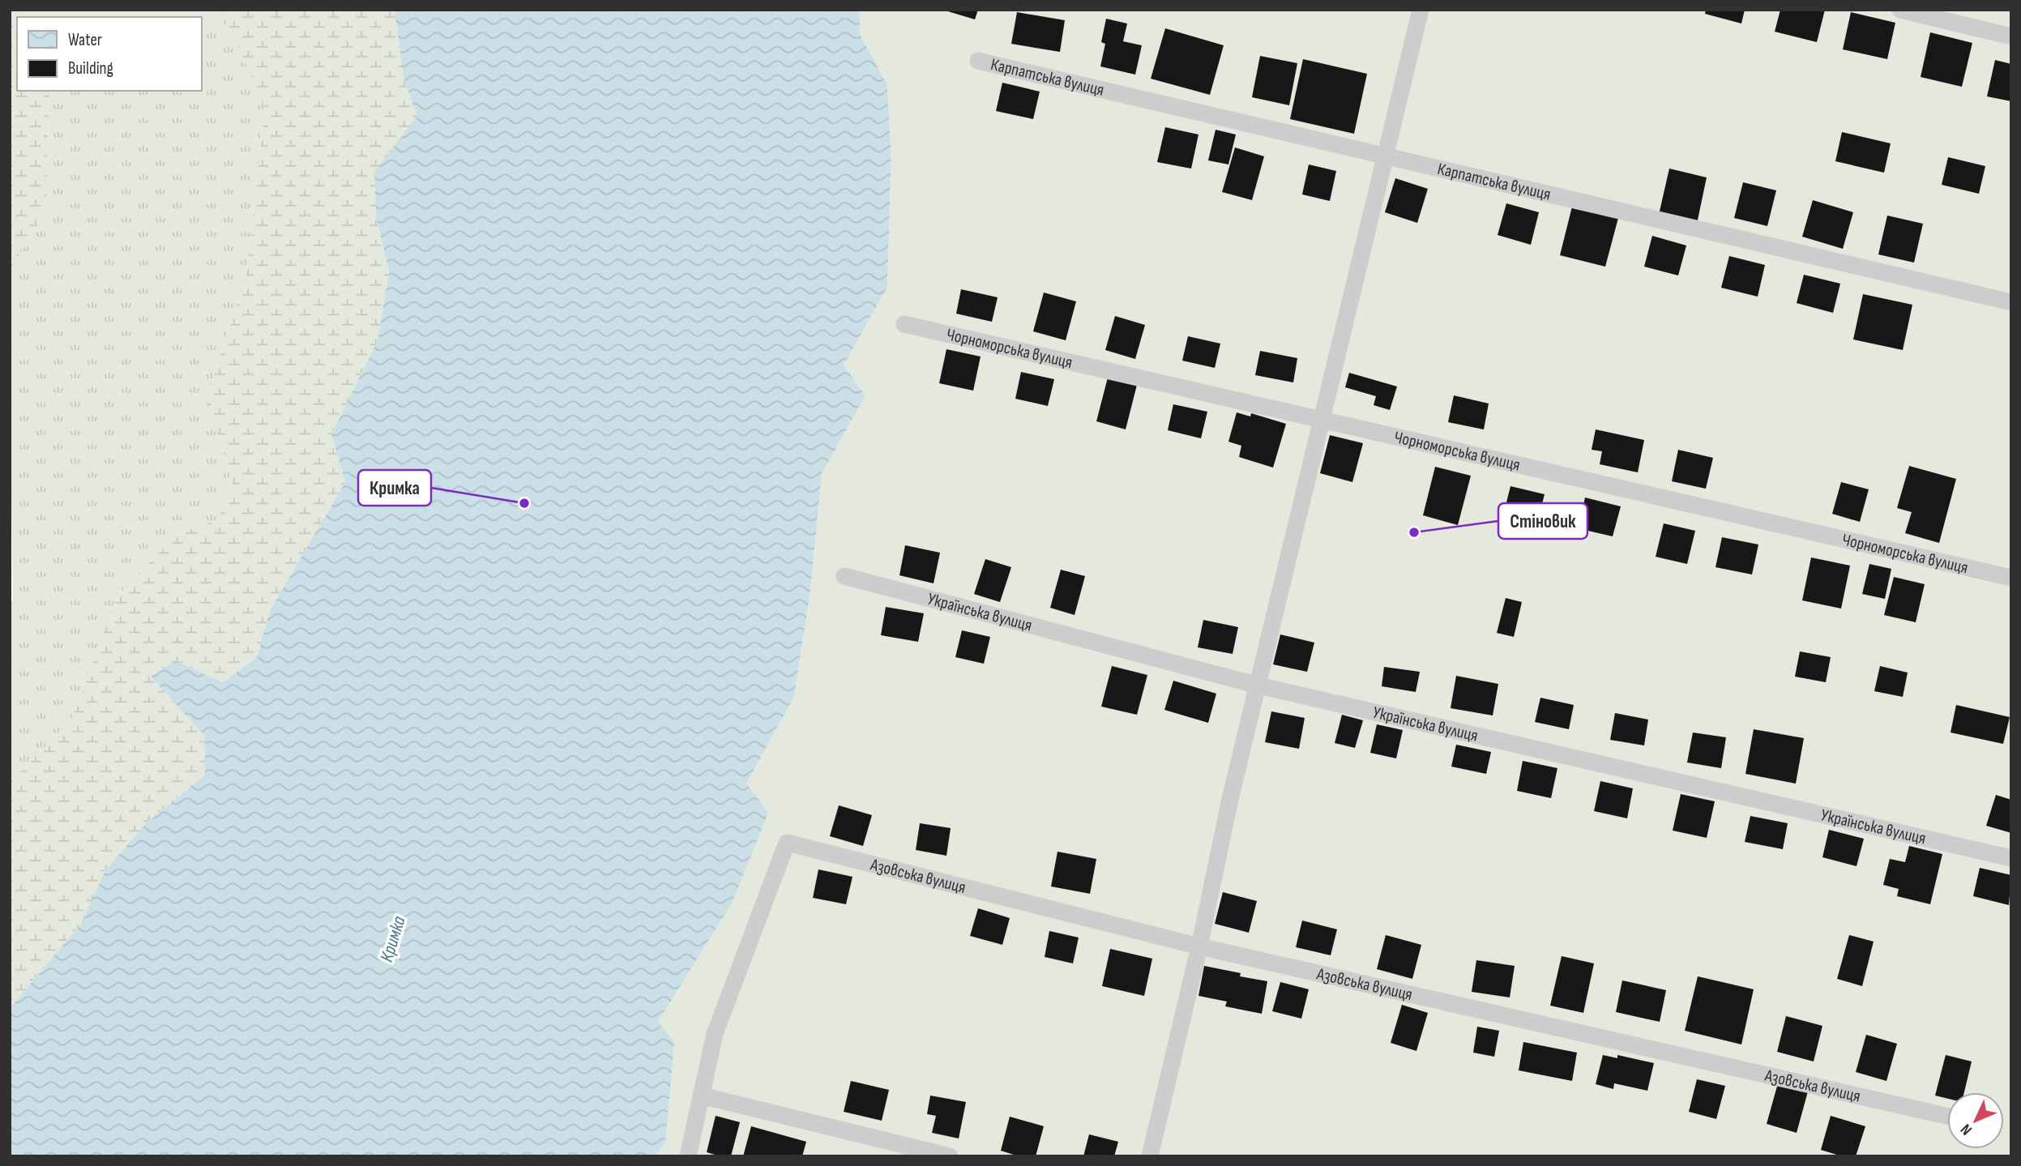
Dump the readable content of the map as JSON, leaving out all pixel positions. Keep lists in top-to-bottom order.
{
  "streets": {
    "lane": [
      "Карпатська вулиця",
      "Чорноморська вулиця",
      "Українська вулиця",
      "Азовська вулиця"
    ]
  },
  "water": ["Кримка"],
  "places": ["Кримка", "Стіновик"],
  "legend": ["Water", "Building"],
  "north": "bottom left"
}
